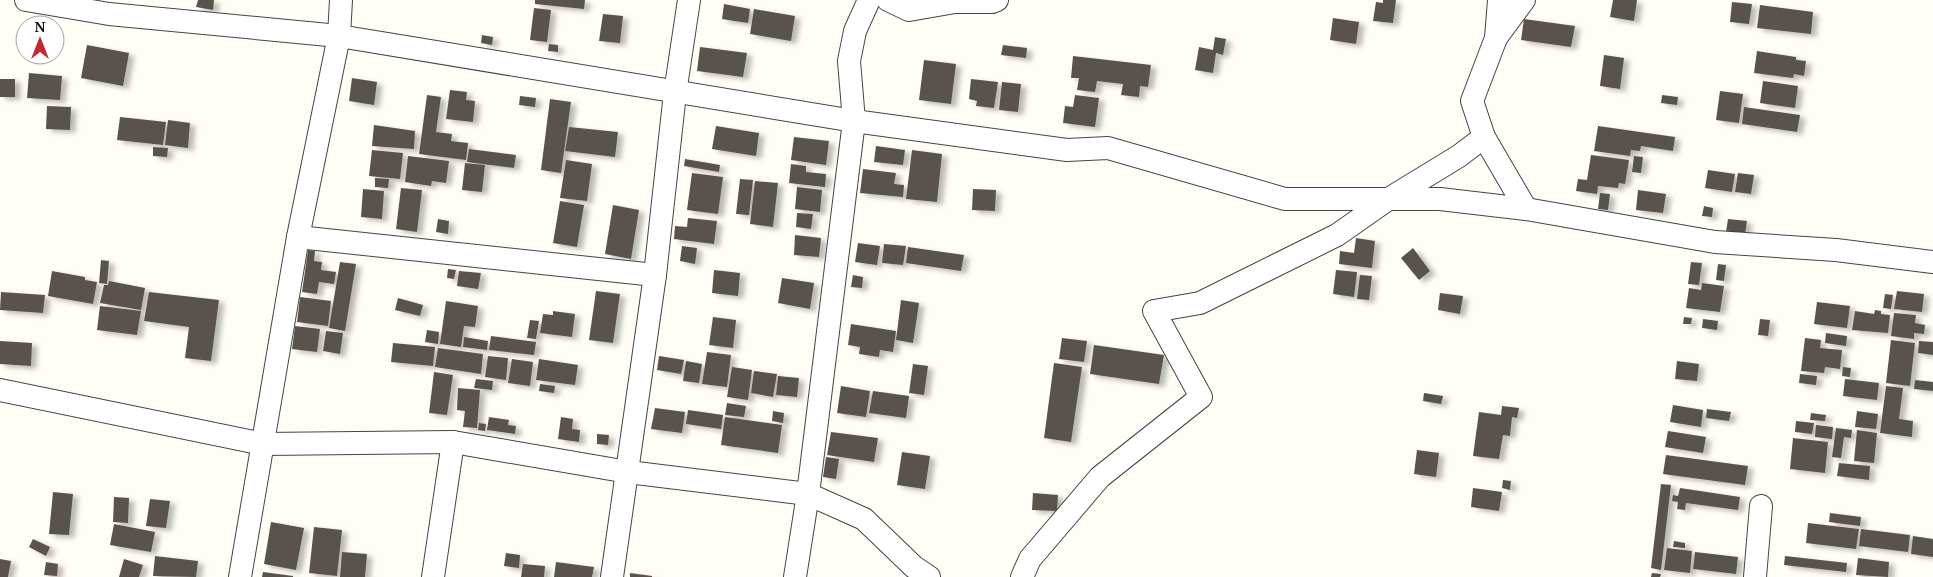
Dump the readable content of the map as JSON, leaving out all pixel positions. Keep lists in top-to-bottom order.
{
  "north": "top"
}
